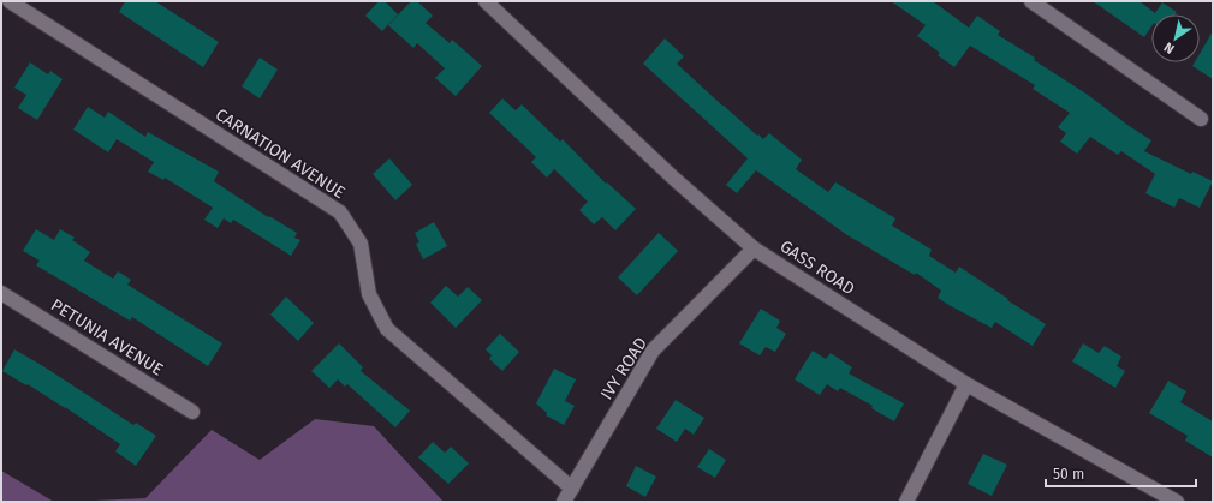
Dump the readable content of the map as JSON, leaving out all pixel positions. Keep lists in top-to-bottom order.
{
  "streets": {
    "street": [
      "CARNATION AVENUE",
      "GASS ROAD",
      "PETUNIA AVENUE",
      "IVY ROAD"
    ]
  },
  "crossings": [
    ["CARNATION AVENUE", "IVY ROAD"],
    ["GASS ROAD", "IVY ROAD"]
  ],
  "scale_bar": "50 m",
  "north": "bottom left"
}
